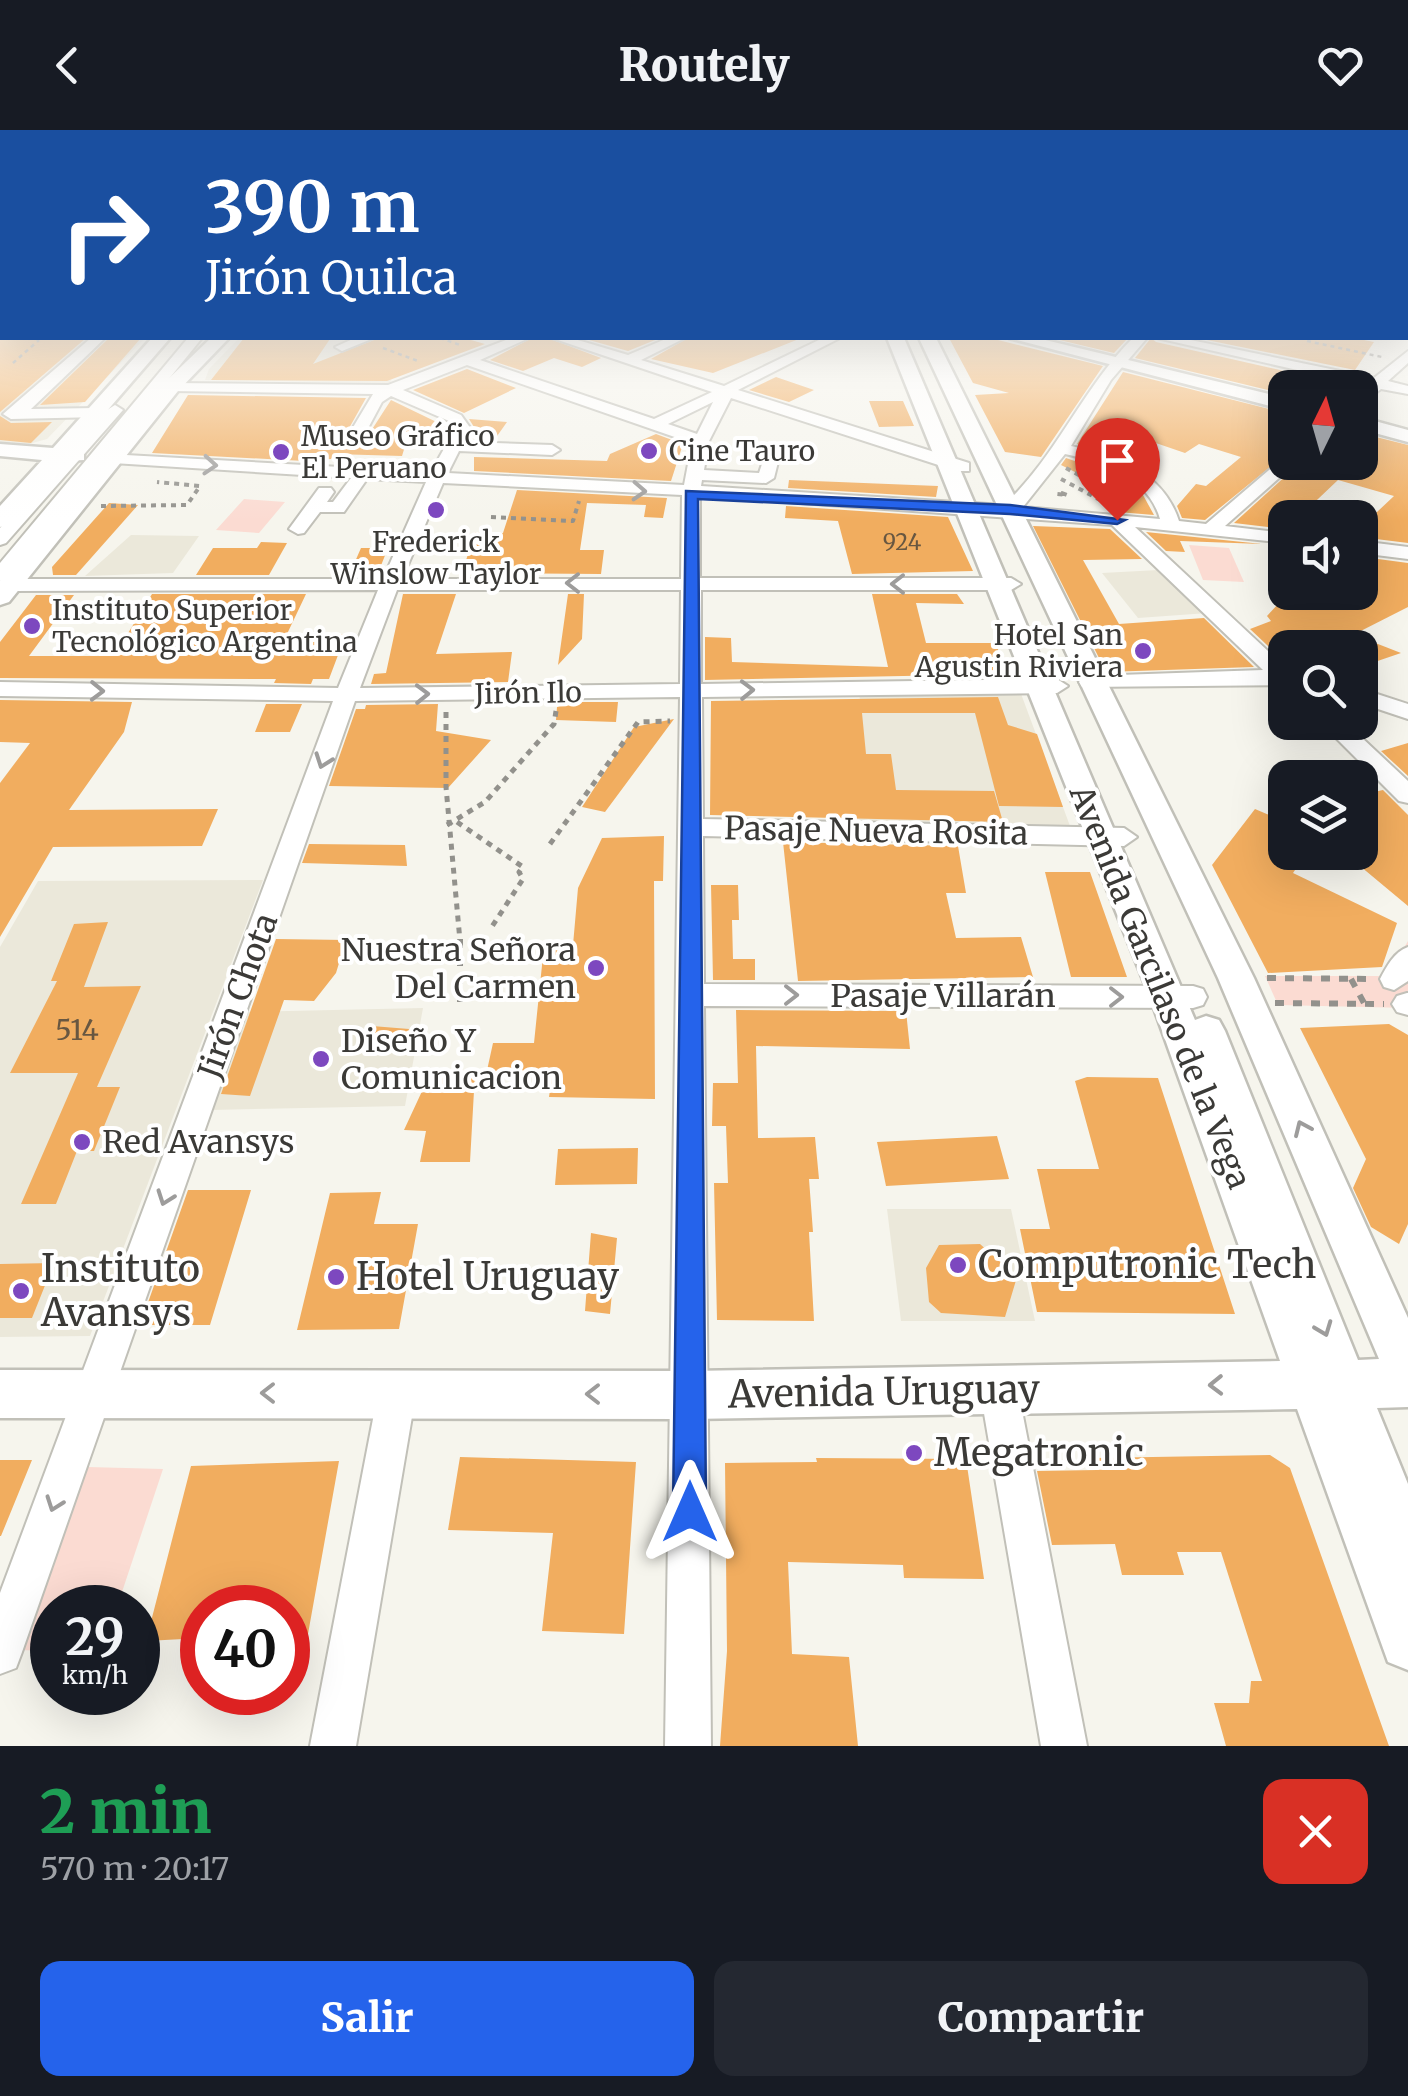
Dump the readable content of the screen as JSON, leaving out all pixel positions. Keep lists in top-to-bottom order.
{
  "streets": {
    "main road": ["Avenida Garcilaso de la Vega", "Avenida Uruguay"],
    "street": [
      "Jirón Ilo",
      "Pasaje Nueva Rosita",
      "Jirón Chota",
      "Pasaje Villarán"
    ]
  },
  "crossings": [
    ["Jirón Ilo", "Avenida Garcilaso de la Vega"],
    ["Jirón Ilo", "Jirón Chota"],
    ["Pasaje Nueva Rosita", "Avenida Garcilaso de la Vega"],
    ["Avenida Garcilaso de la Vega", "Pasaje Villarán"],
    ["Avenida Garcilaso de la Vega", "Avenida Uruguay"],
    ["Jirón Chota", "Avenida Uruguay"]
  ],
  "one_way": ["Jirón Chota", "Pasaje Villarán", "Avenida Uruguay"],
  "places": [
    "Cine Tauro",
    "Museo Gráfico El Peruano",
    "Frederick Winslow Taylor",
    "Instituto Superior Tecnológico Argentina",
    "Hotel San Agustin Riviera",
    "Nuestra Señora Del Carmen",
    "Diseño Y Comunicacion",
    "Red Avansys",
    "Computronic Tech",
    "Hotel Uruguay",
    "Instituto Avansys",
    "Megatronic"
  ],
  "house_numbers": ["924", "514"],
  "north": "top",
  "page": {
    "header": "Routely",
    "turn": ["390 m", "Jirón Quilca"],
    "speed": "29 km/h",
    "limit": "40",
    "heading": ["2 min", "570 m · 20:17"],
    "buttons": ["Salir", "Compartir"]
  }
}
